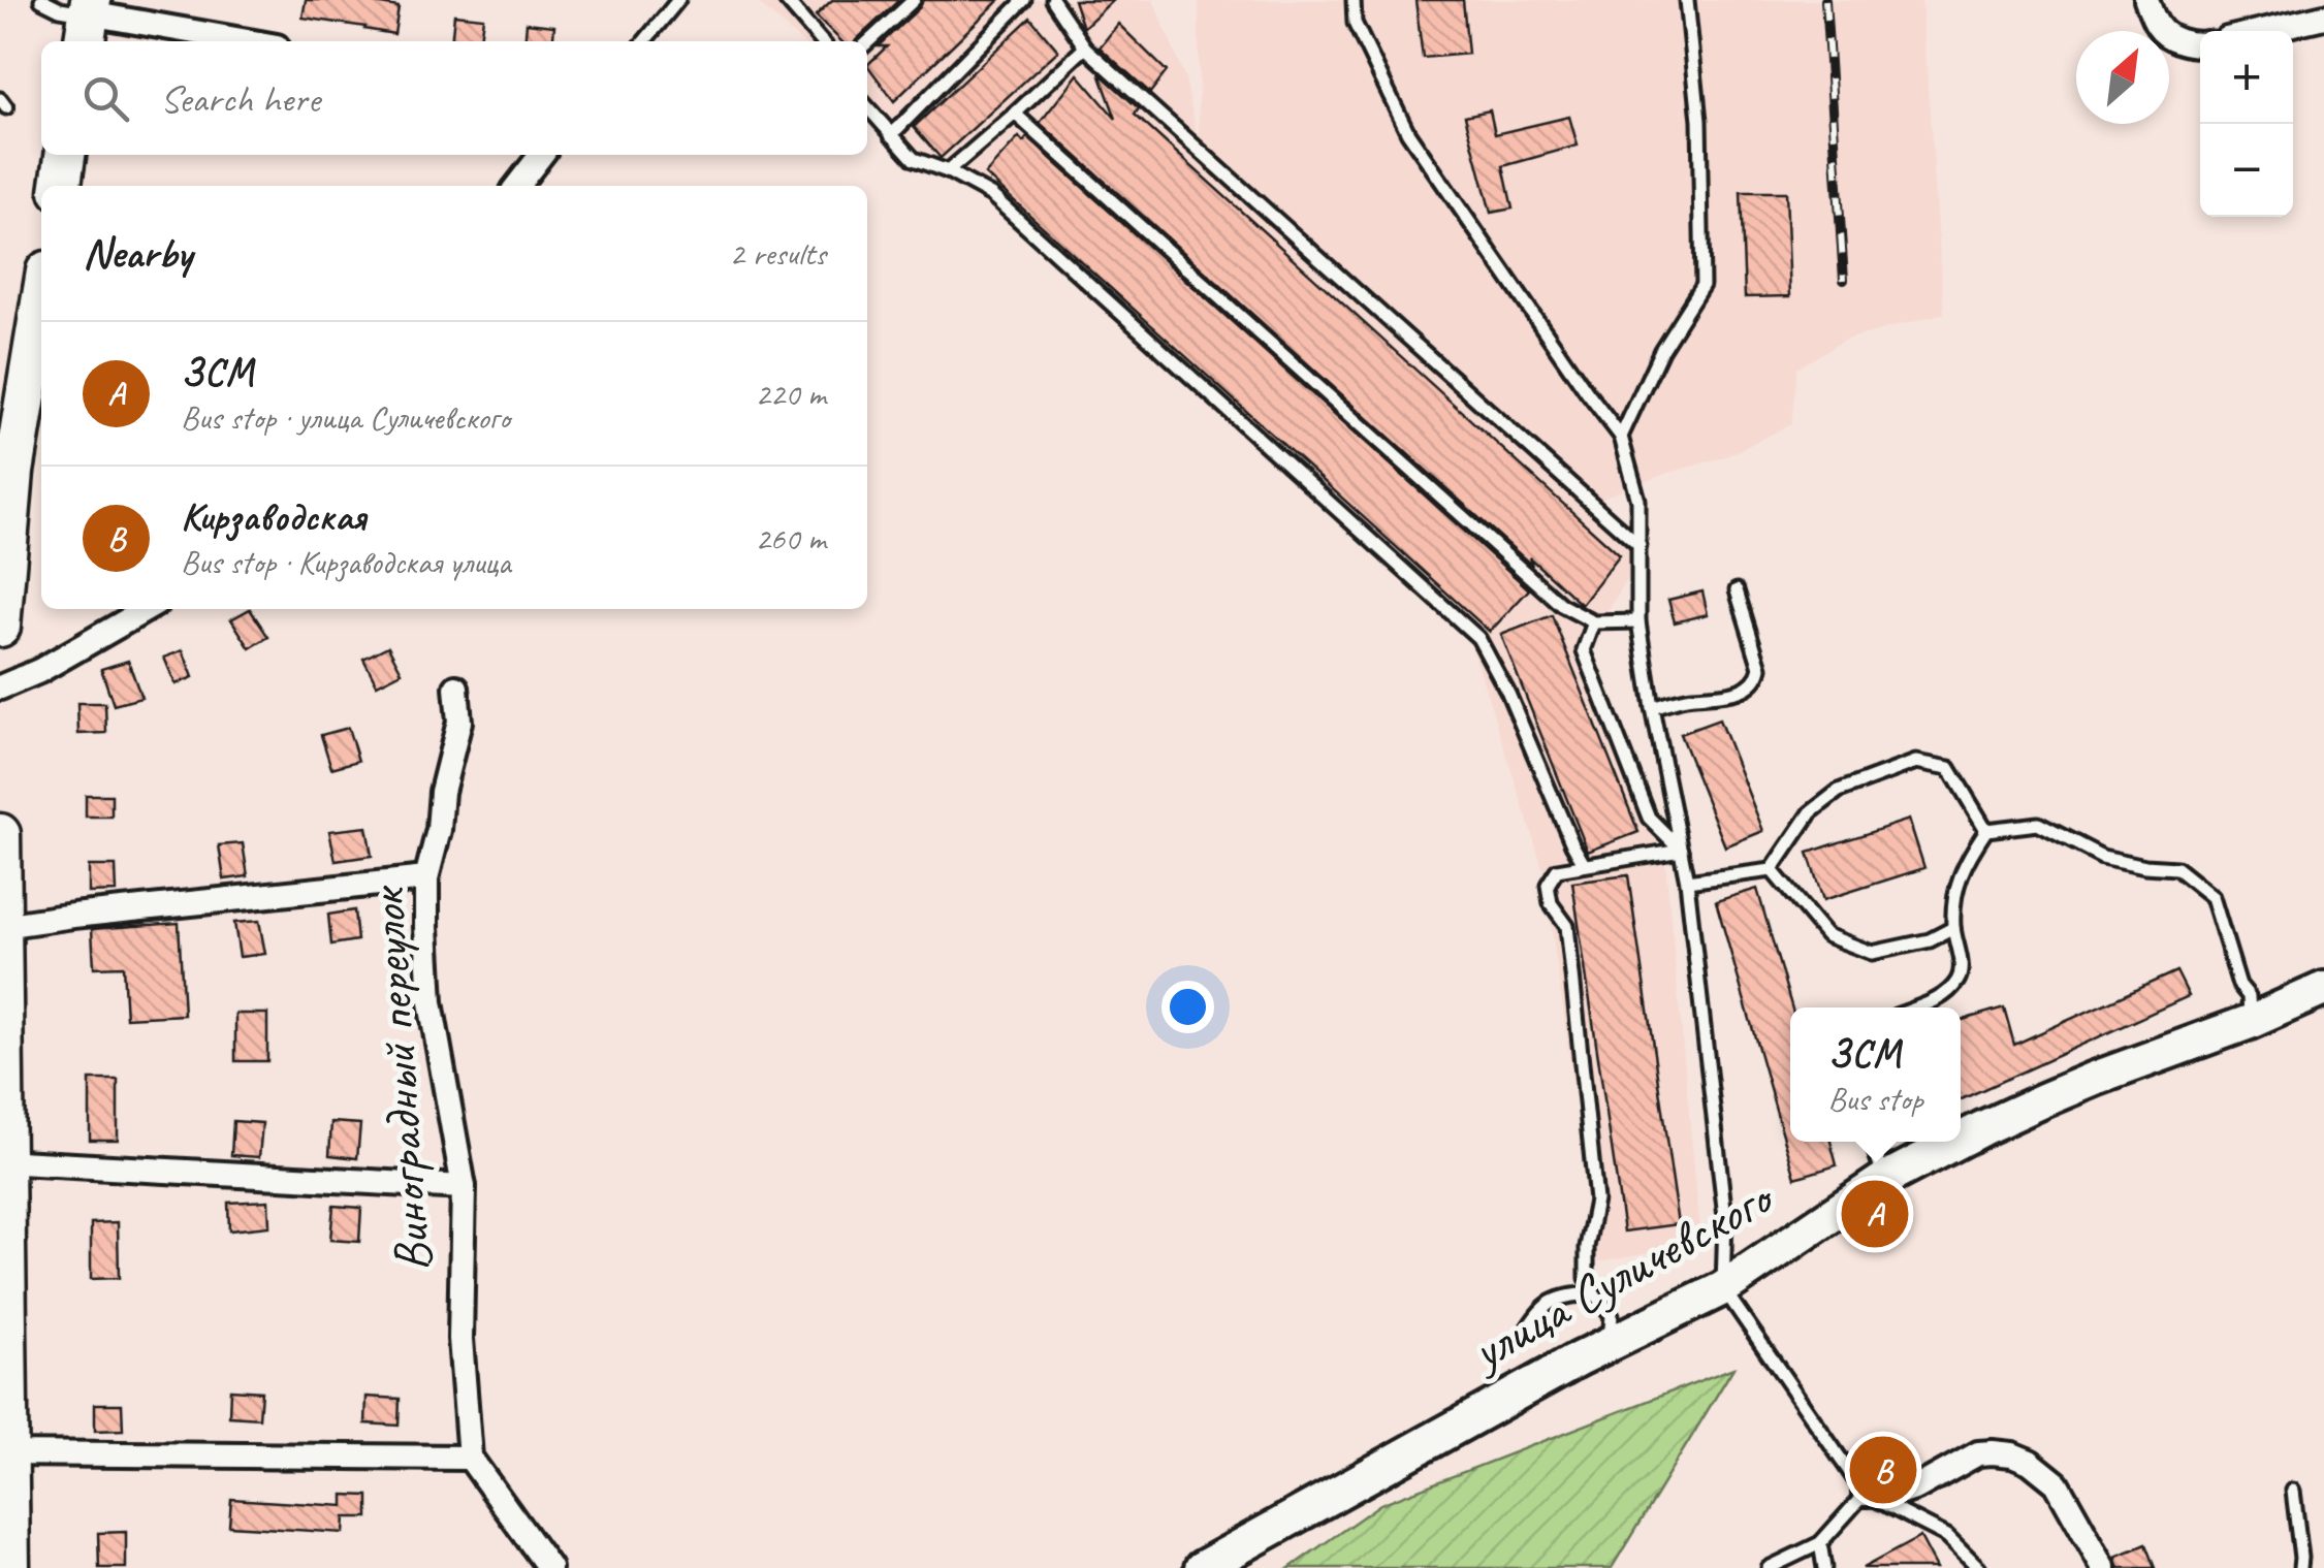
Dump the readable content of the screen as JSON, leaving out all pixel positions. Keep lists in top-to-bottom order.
{
  "streets": {
    "street": ["Виноградный переулок", "улица Суличевского"]
  },
  "north": "top right",
  "page": {
    "map_buttons": ["+", "−"],
    "search": "Search here",
    "heading": ["Nearby", "2 results"],
    "list": [
      {
        "mark": "A",
        "name": "ЗСМ",
        "note": "Bus stop · улица Суличевского",
        "value": "220 m"
      },
      {
        "mark": "B",
        "name": "Кирзаводская",
        "note": "Bus stop · Кирзаводская улица",
        "value": "260 m"
      }
    ],
    "popup": ["ЗСМ", "Bus stop"],
    "pins": ["A", "B"]
  }
}
